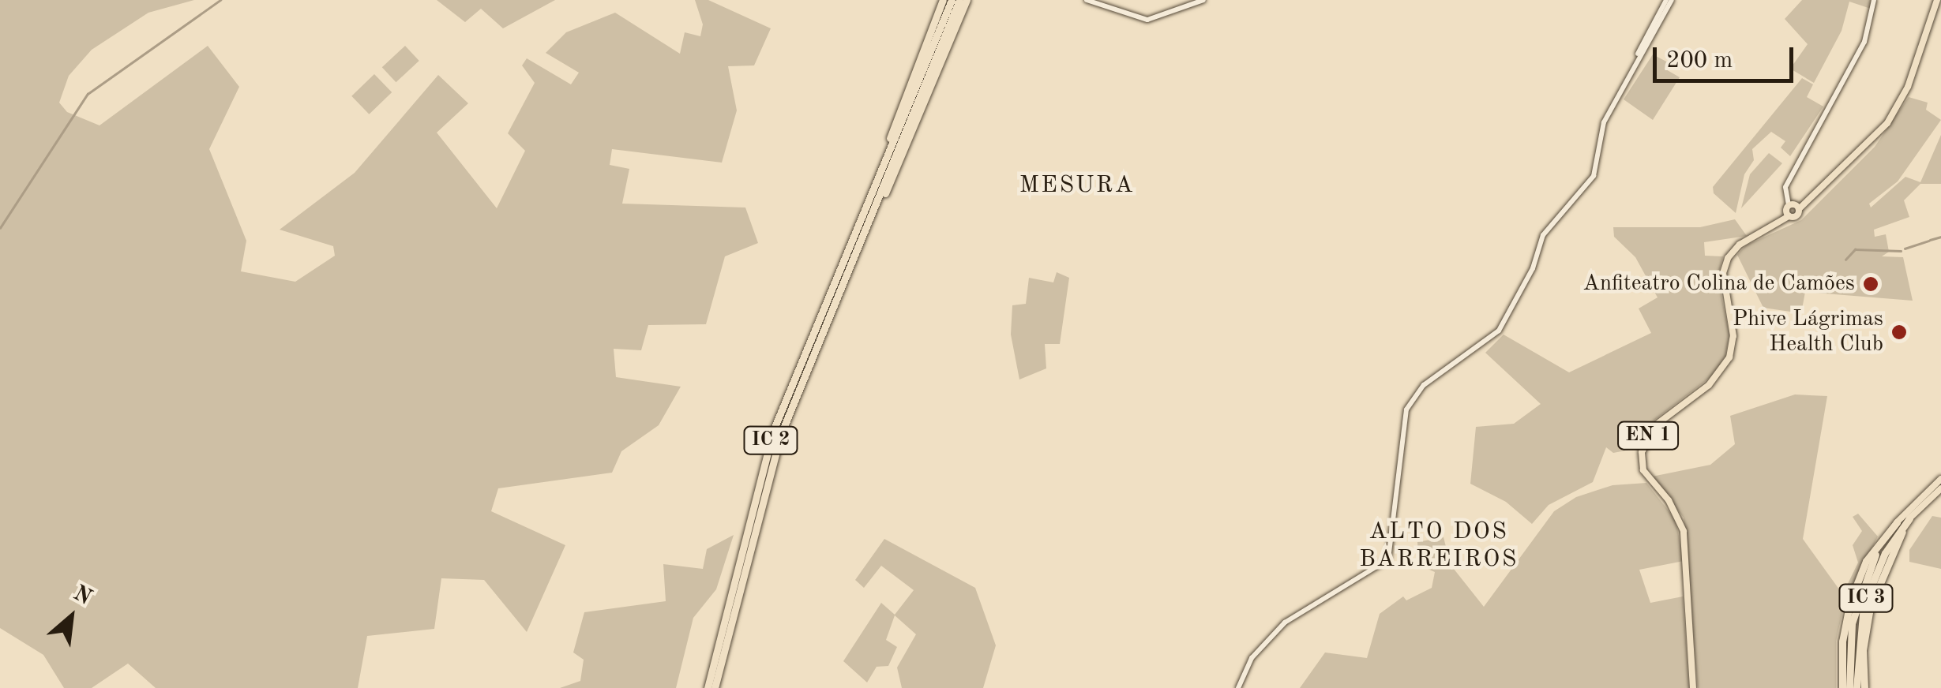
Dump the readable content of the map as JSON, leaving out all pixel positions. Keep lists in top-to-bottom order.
{
  "streets": {
    "highway": ["IC 2", "IC 3"],
    "main road": ["EN 1"]
  },
  "districts": ["MESURA", "ALTO DOS BARREIROS"],
  "places": ["Anfiteatro Colina de Camões", "Phive Lágrimas Health Club"],
  "scale_bar": "200 m",
  "north": "top right"
}
